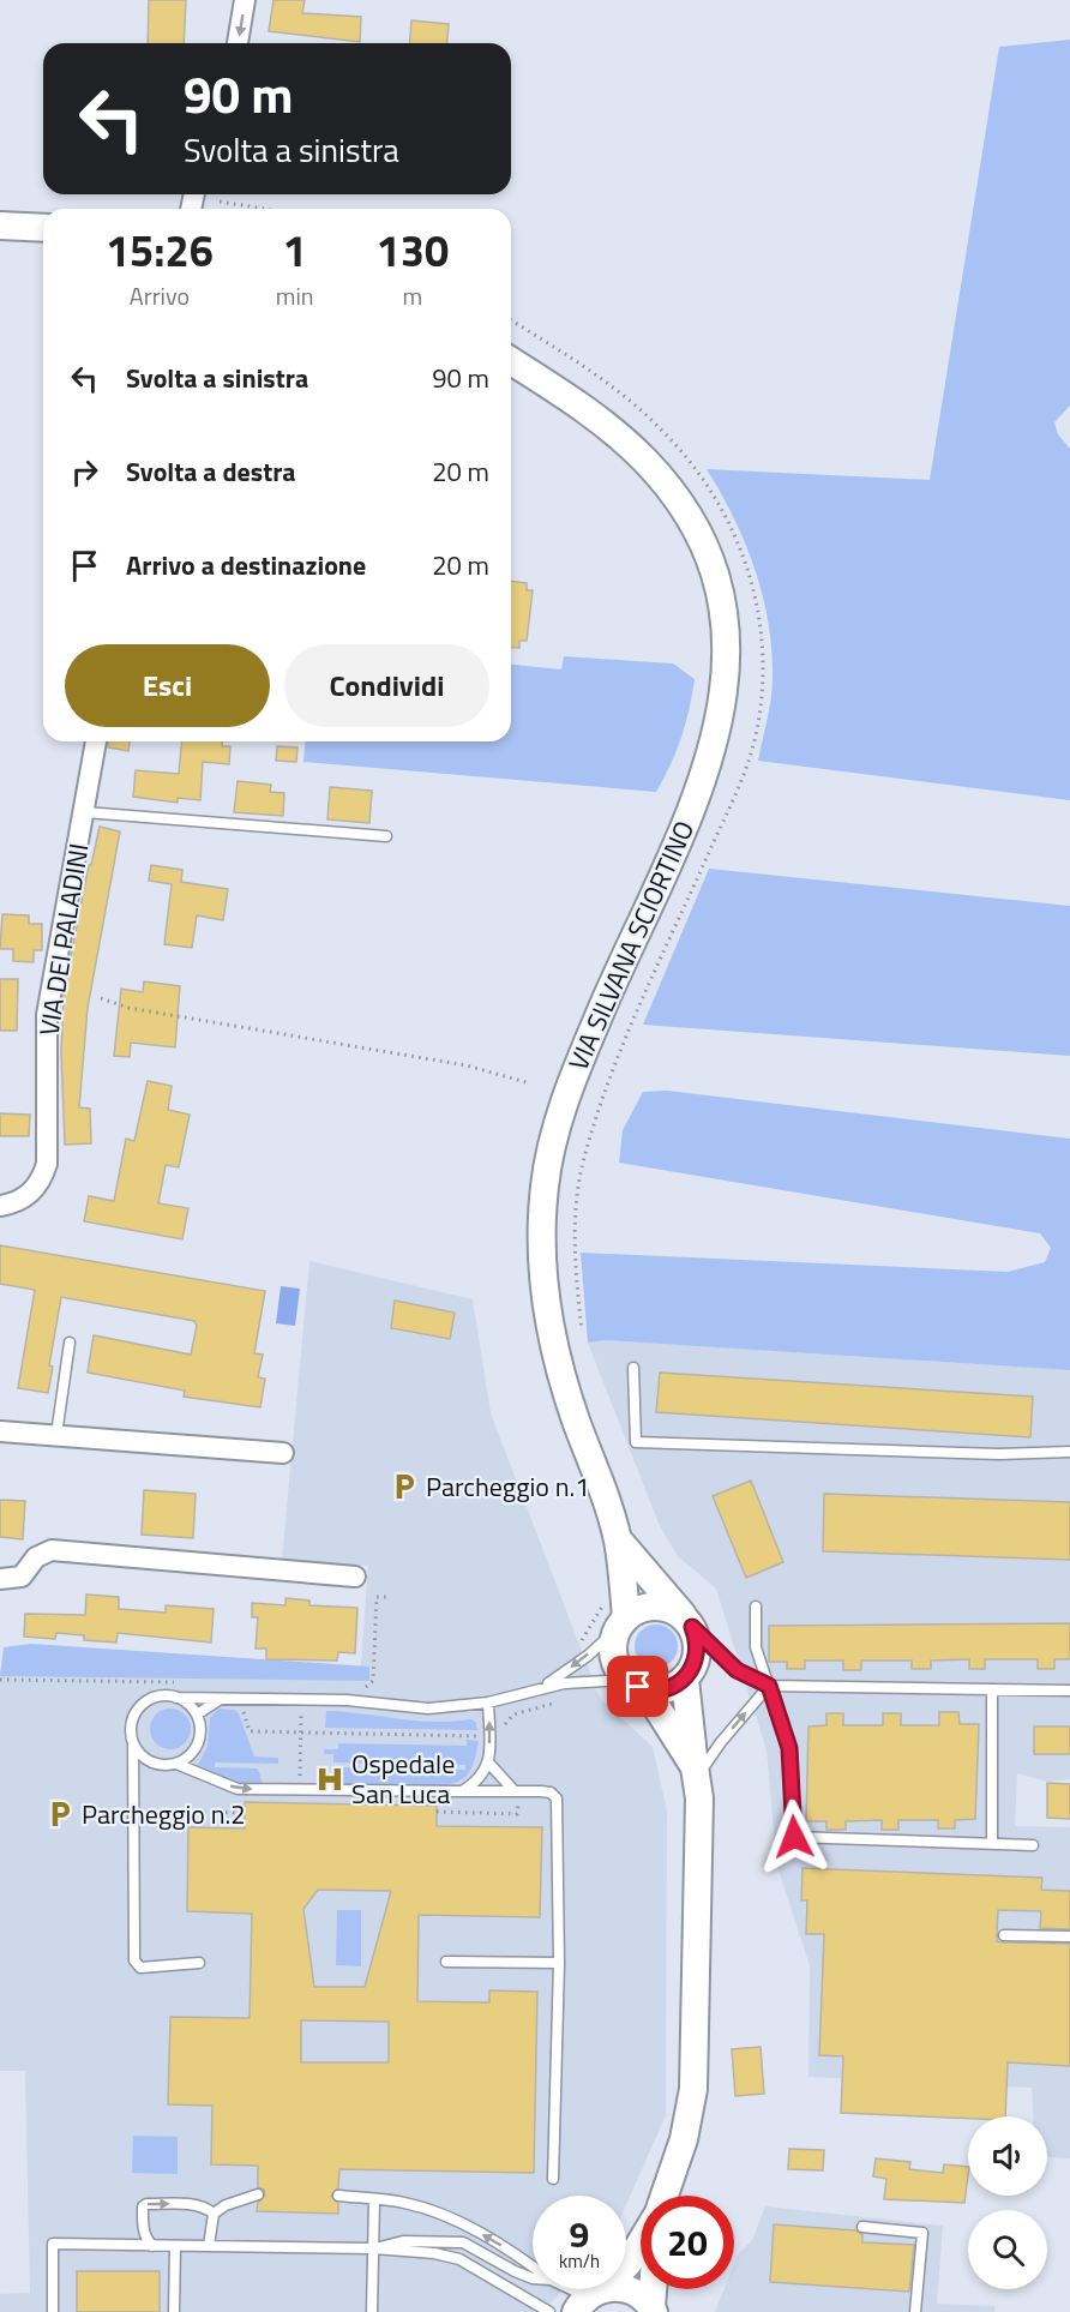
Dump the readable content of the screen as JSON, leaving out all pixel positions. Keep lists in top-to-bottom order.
{
  "streets": {
    "street": ["VIA DEI PALADINI", "VIA SILVANA SCIORTINO"]
  },
  "places": {
    "parking": ["Parcheggio n.1", "Parcheggio n.2"],
    "hospital": ["Ospedale San Luca"]
  },
  "page": {
    "turn": ["90 m", "Svolta a sinistra"],
    "eta": [
      "15:26",
      "Arrivo",
      "1",
      "min",
      "130",
      "m"
    ],
    "list": [
      {
        "name": "Svolta a sinistra",
        "value": "90 m"
      },
      {
        "name": "Svolta a destra",
        "value": "20 m"
      },
      {
        "name": "Arrivo a destinazione",
        "value": "20 m"
      }
    ],
    "buttons": ["Esci", "Condividi"],
    "speed": "9 km/h",
    "limit": "20"
  }
}
